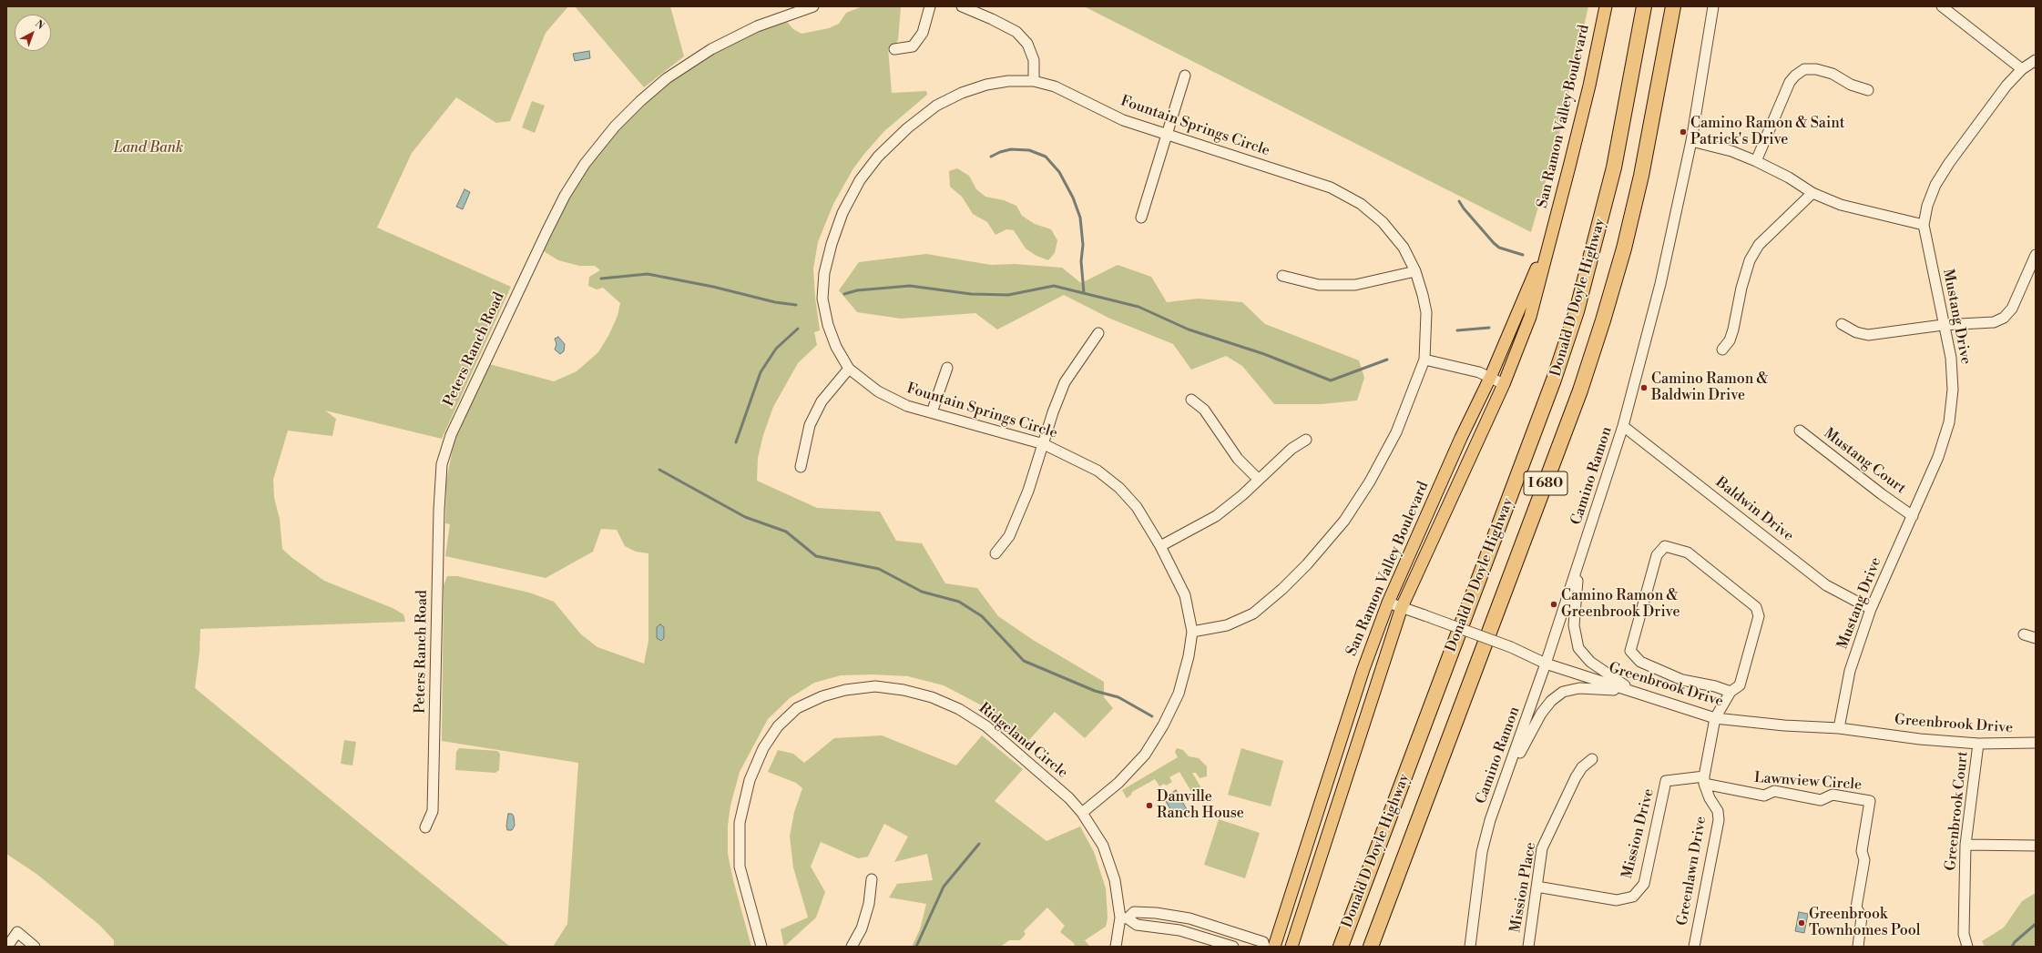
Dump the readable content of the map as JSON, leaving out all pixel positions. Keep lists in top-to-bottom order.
{
  "streets": {
    "highway": ["Donald D Doyle Highway", "I 680"],
    "main road": ["San Ramon Valley Boulevard"],
    "street": [
      "Fountain Springs Circle",
      "Mustang Drive",
      "Peters Ranch Road",
      "Mustang Court",
      "Camino Ramon",
      "Baldwin Drive",
      "Greenbrook Drive",
      "Ridgeland Circle",
      "Lawnview Circle",
      "Greenbrook Court",
      "Mission Drive",
      "Greenlawn Drive",
      "Mission Place"
    ]
  },
  "crossings": [
    ["San Ramon Valley Boulevard", "Greenbrook Drive"],
    ["Fountain Springs Circle", "Ridgeland Circle"],
    ["Mustang Drive", "Mustang Court"],
    ["Mustang Drive", "Baldwin Drive"],
    ["Mustang Drive", "Greenbrook Drive"],
    ["Camino Ramon", "Baldwin Drive"],
    ["Camino Ramon", "Greenbrook Drive"],
    ["Greenbrook Drive", "Greenbrook Court"],
    ["Lawnview Circle", "Mission Drive"],
    ["Lawnview Circle", "Greenlawn Drive"],
    ["Mission Drive", "Greenlawn Drive"],
    ["Mission Drive", "Mission Place"]
  ],
  "parks": ["Land Bank"],
  "places": [
    "Camino Ramon & Saint Patrick's Drive",
    "Camino Ramon & Baldwin Drive",
    "Camino Ramon & Greenbrook Drive",
    "Danville Ranch House",
    "Greenbrook Townhomes Pool"
  ],
  "north": "top right"
}
